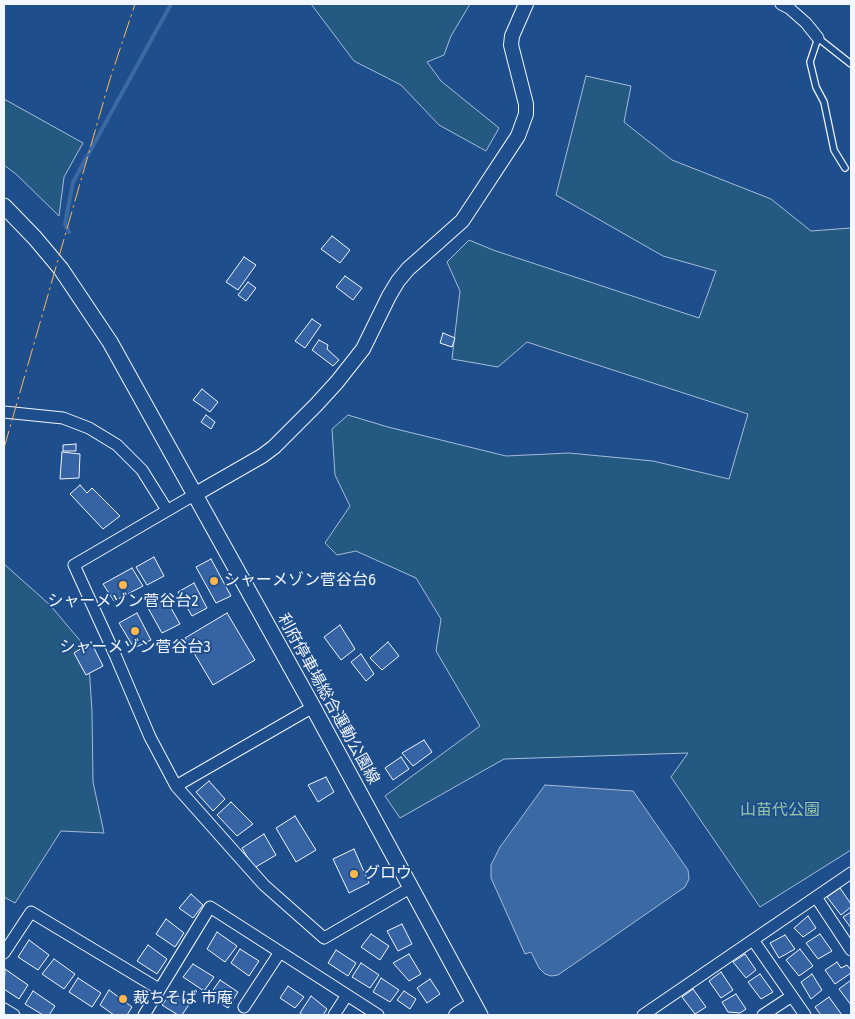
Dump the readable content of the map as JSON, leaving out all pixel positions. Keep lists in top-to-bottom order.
{
  "streets": {
    "main road": ["利府停車場総合運動公園線"]
  },
  "parks": ["山苗代公園"],
  "places": [
    "シャーメゾン菅谷台6",
    "シャーメゾン菅谷台2",
    "シャーメゾン菅谷台3",
    "グロウ",
    "裁ちそば 市庵"
  ]
}
